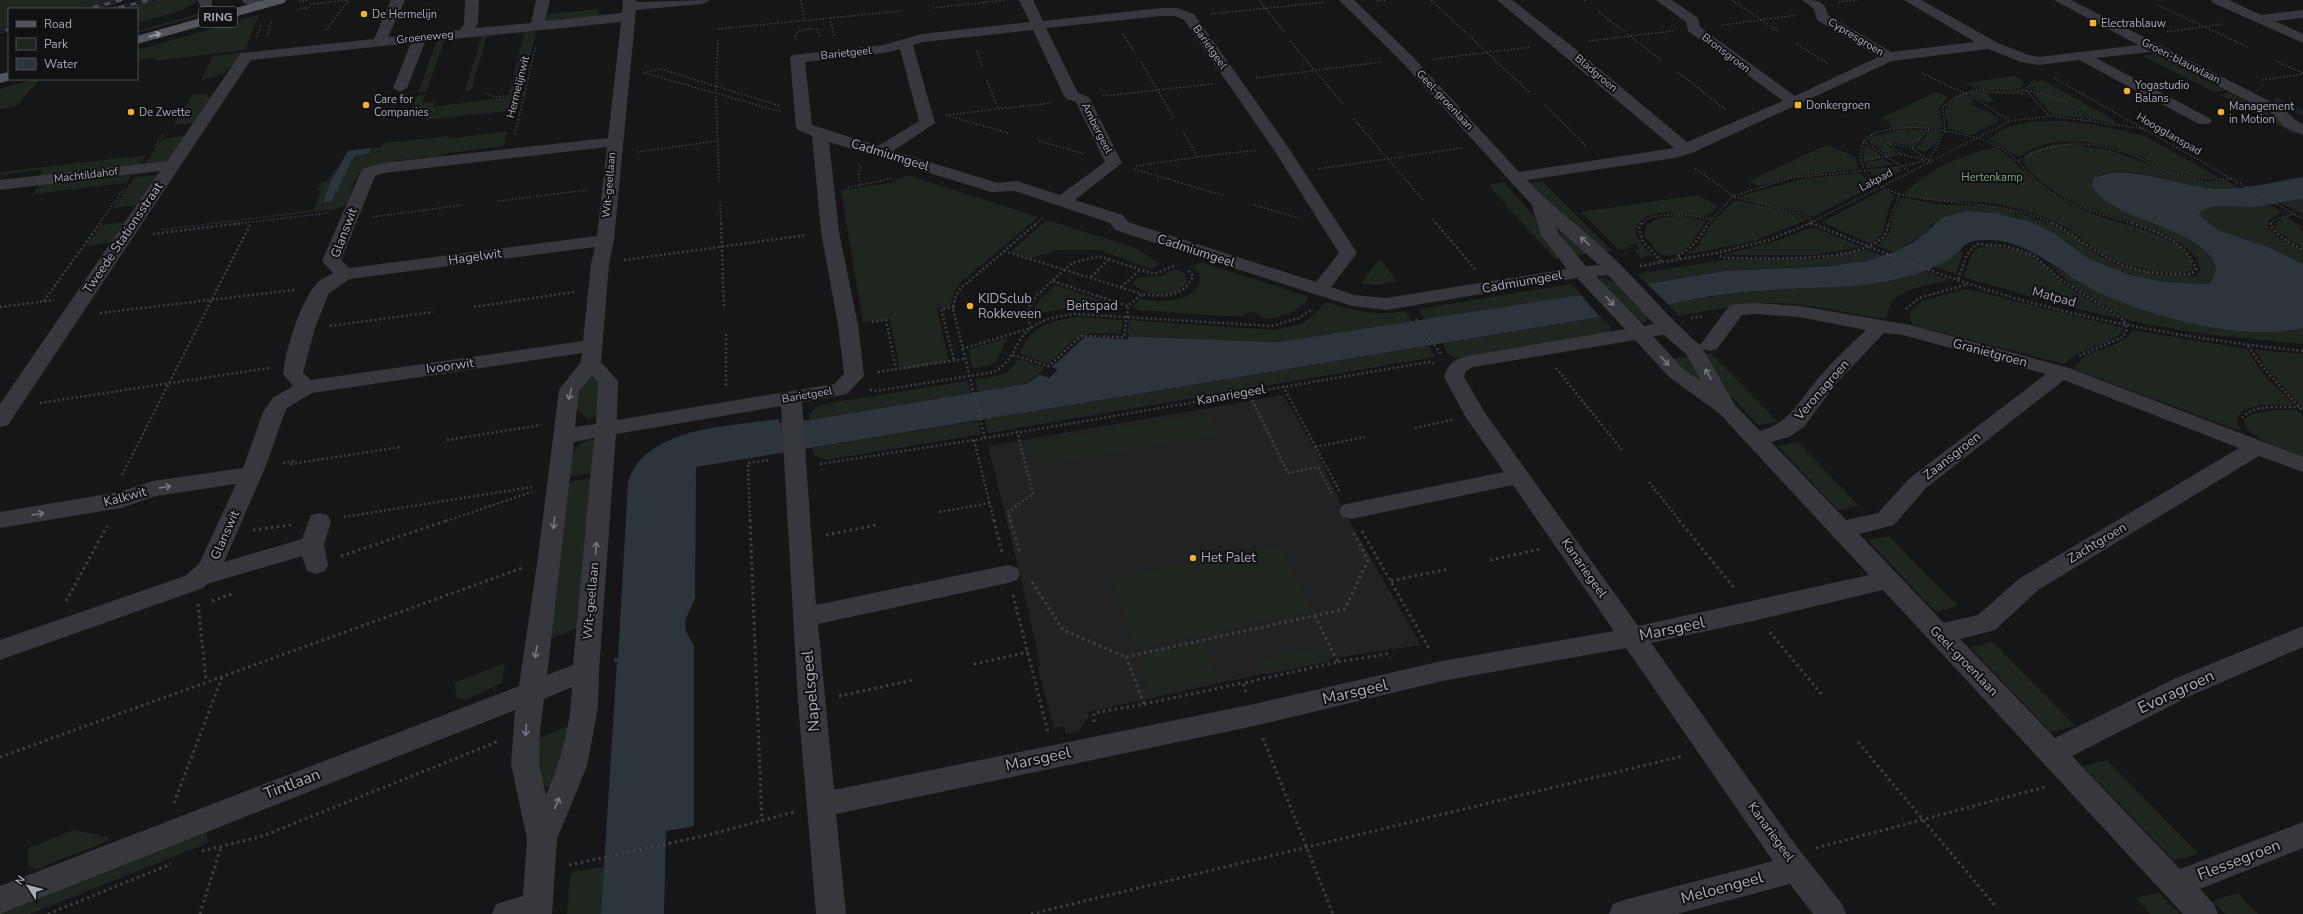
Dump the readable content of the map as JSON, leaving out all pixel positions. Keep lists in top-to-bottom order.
{
  "streets": {
    "main road": ["RING"],
    "street": [
      "Groeneweg",
      "Cypresgroen",
      "Barietgeel",
      "Bronsgroen",
      "Groen-blauwlaan",
      "Bladgroen",
      "Geel-groenlaan",
      "Ambergeel",
      "Cadmiumgeel",
      "Machtildahof",
      "Wit-geellaan",
      "Glanswit",
      "Tweede Stationsstraat",
      "Hagelwit",
      "Granietgroen",
      "Ivoorwit",
      "Veronagroen",
      "Kanariegeel",
      "Zaansgroen",
      "Kalkwit",
      "Zachtgroen",
      "Marsgeel",
      "Napelsgeel",
      "Evoragroen",
      "Tintlaan",
      "Flessegroen",
      "Meloengeel"
    ],
    "path": [
      "Hermelijnwit",
      "Hoogglanspad",
      "Lakpad",
      "Matpad",
      "Beitspad"
    ]
  },
  "crossings": [
    ["Groeneweg", "Hermelijnwit"],
    ["Groeneweg", "Wit-geellaan"],
    ["Groeneweg", "Tweede Stationsstraat"],
    ["Barietgeel", "Ambergeel"],
    ["Barietgeel", "Cadmiumgeel"],
    ["Barietgeel", "Wit-geellaan"],
    ["Barietgeel", "Beitspad"],
    ["Barietgeel", "Napelsgeel"],
    ["Hermelijnwit", "Glanswit"],
    ["Geel-groenlaan", "Cadmiumgeel"],
    ["Geel-groenlaan", "Lakpad"],
    ["Geel-groenlaan", "Veronagroen"],
    ["Geel-groenlaan", "Kanariegeel"],
    ["Geel-groenlaan", "Zaansgroen"],
    ["Geel-groenlaan", "Zachtgroen"],
    ["Geel-groenlaan", "Marsgeel"],
    ["Geel-groenlaan", "Evoragroen"],
    ["Geel-groenlaan", "Flessegroen"],
    ["Ambergeel", "Cadmiumgeel"],
    ["Hoogglanspad", "Lakpad"],
    ["Cadmiumgeel", "Beitspad"],
    ["Machtildahof", "Tweede Stationsstraat"],
    ["Lakpad", "Matpad"],
    ["Wit-geellaan", "Glanswit"],
    ["Wit-geellaan", "Hagelwit"],
    ["Wit-geellaan", "Ivoorwit"],
    ["Wit-geellaan", "Tintlaan"],
    ["Glanswit", "Hagelwit"],
    ["Glanswit", "Ivoorwit"],
    ["Glanswit", "Kalkwit"],
    ["Granietgroen", "Veronagroen"],
    ["Granietgroen", "Zaansgroen"],
    ["Granietgroen", "Zachtgroen"],
    ["Kanariegeel", "Marsgeel"],
    ["Kanariegeel", "Meloengeel"],
    ["Marsgeel", "Napelsgeel"]
  ],
  "one_way": ["Kalkwit"],
  "parks": ["Hertenkamp"],
  "places": {
    "other": [
      "De Hermelijn",
      "Yogastudio Balans",
      "Care for Companies",
      "De Zwette",
      "Management in Motion",
      "KIDSclub Rokkeveen",
      "Het Palet"
    ],
    "transit": ["Electrablauw", "Donkergroen"]
  },
  "legend": ["Road", "Park", "Water"],
  "north": "top left"
}
